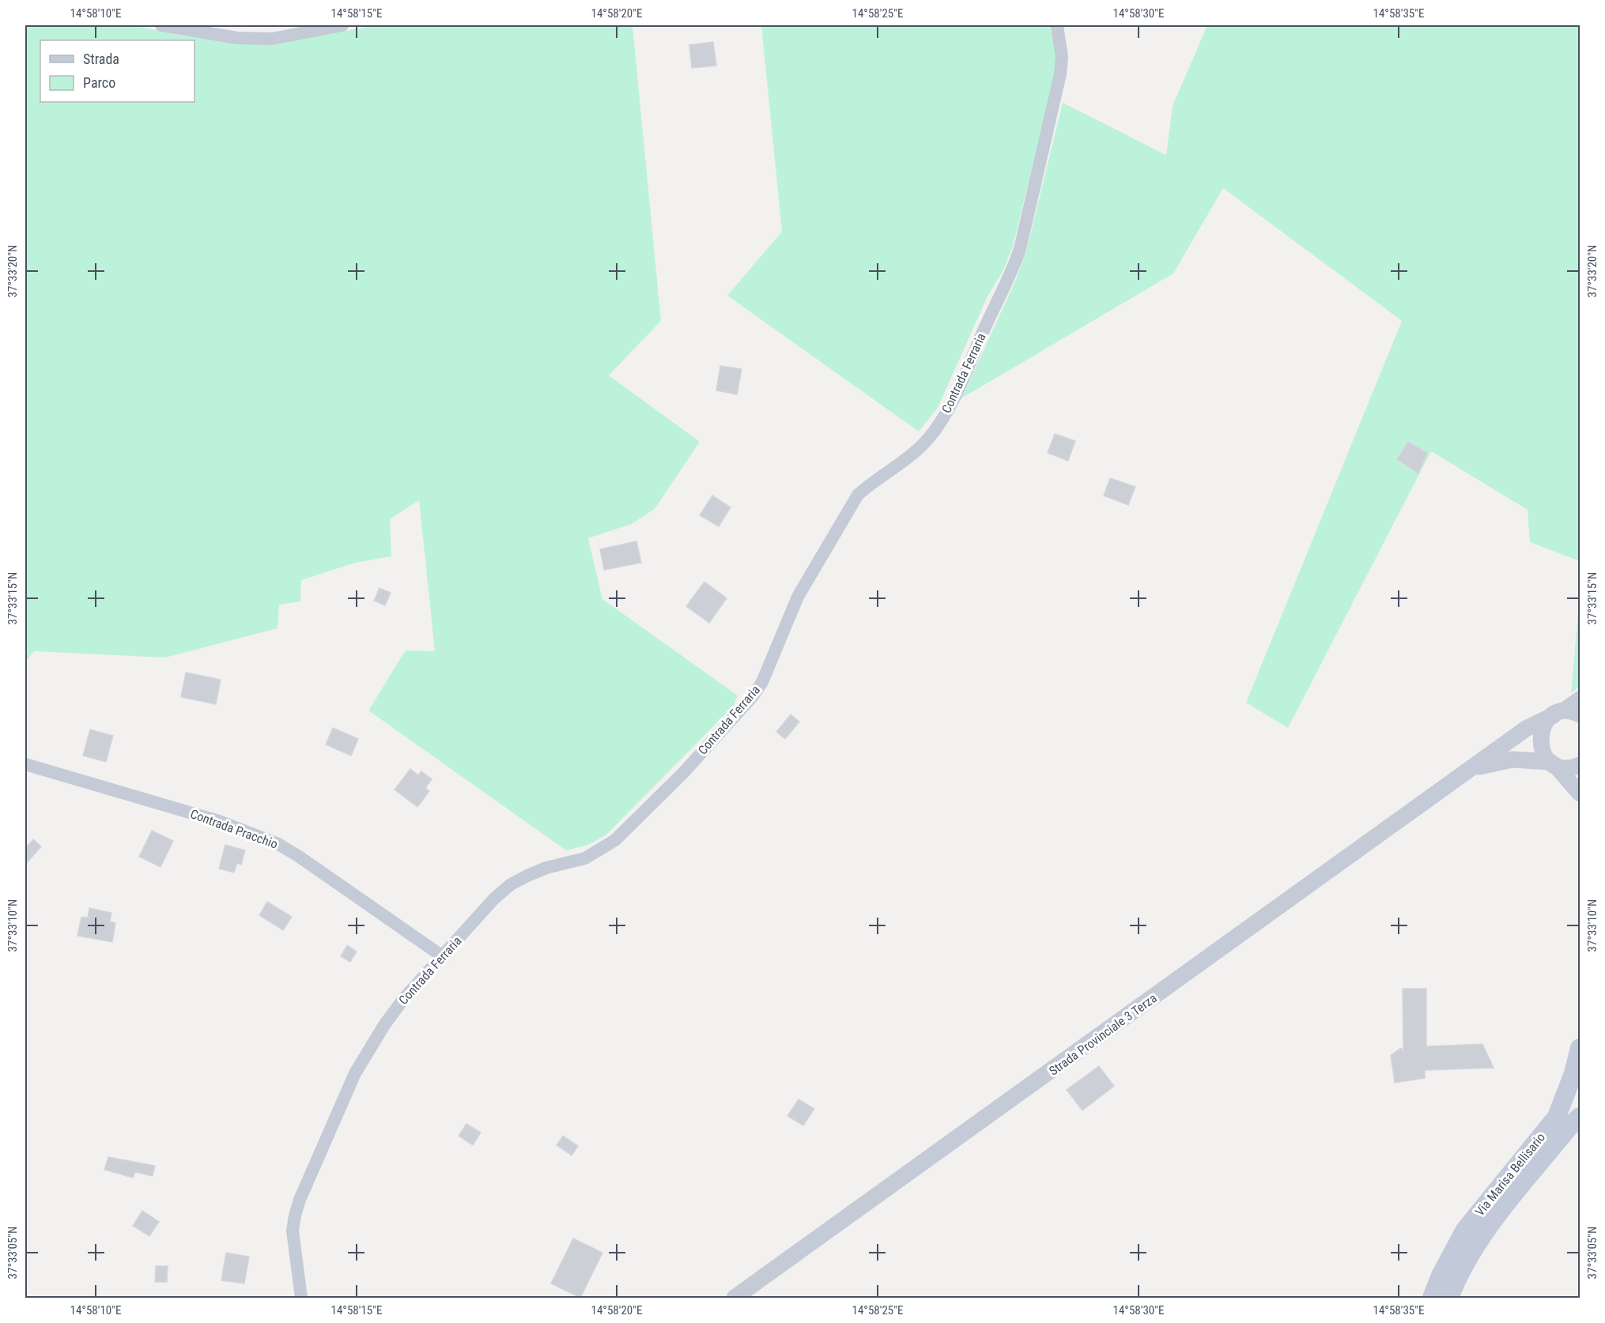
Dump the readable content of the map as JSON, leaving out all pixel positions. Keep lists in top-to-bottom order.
{
  "streets": {
    "main road": ["Via Marisa Bellisario"],
    "street": ["Contrada Ferraria", "Contrada Pracchio", "Strada Provinciale 3 Terza"]
  },
  "crossings": [
    ["Contrada Ferraria", "Contrada Pracchio"]
  ],
  "legend": ["Strada", "Parco"],
  "coordinates": [
    "14°58'10\"E",
    "14°58'15\"E",
    "14°58'20\"E",
    "14°58'25\"E",
    "14°58'30\"E",
    "14°58'35\"E",
    "37°33'20\"N",
    "37°33'15\"N",
    "37°33'10\"N",
    "37°33'05\"N"
  ]
}
